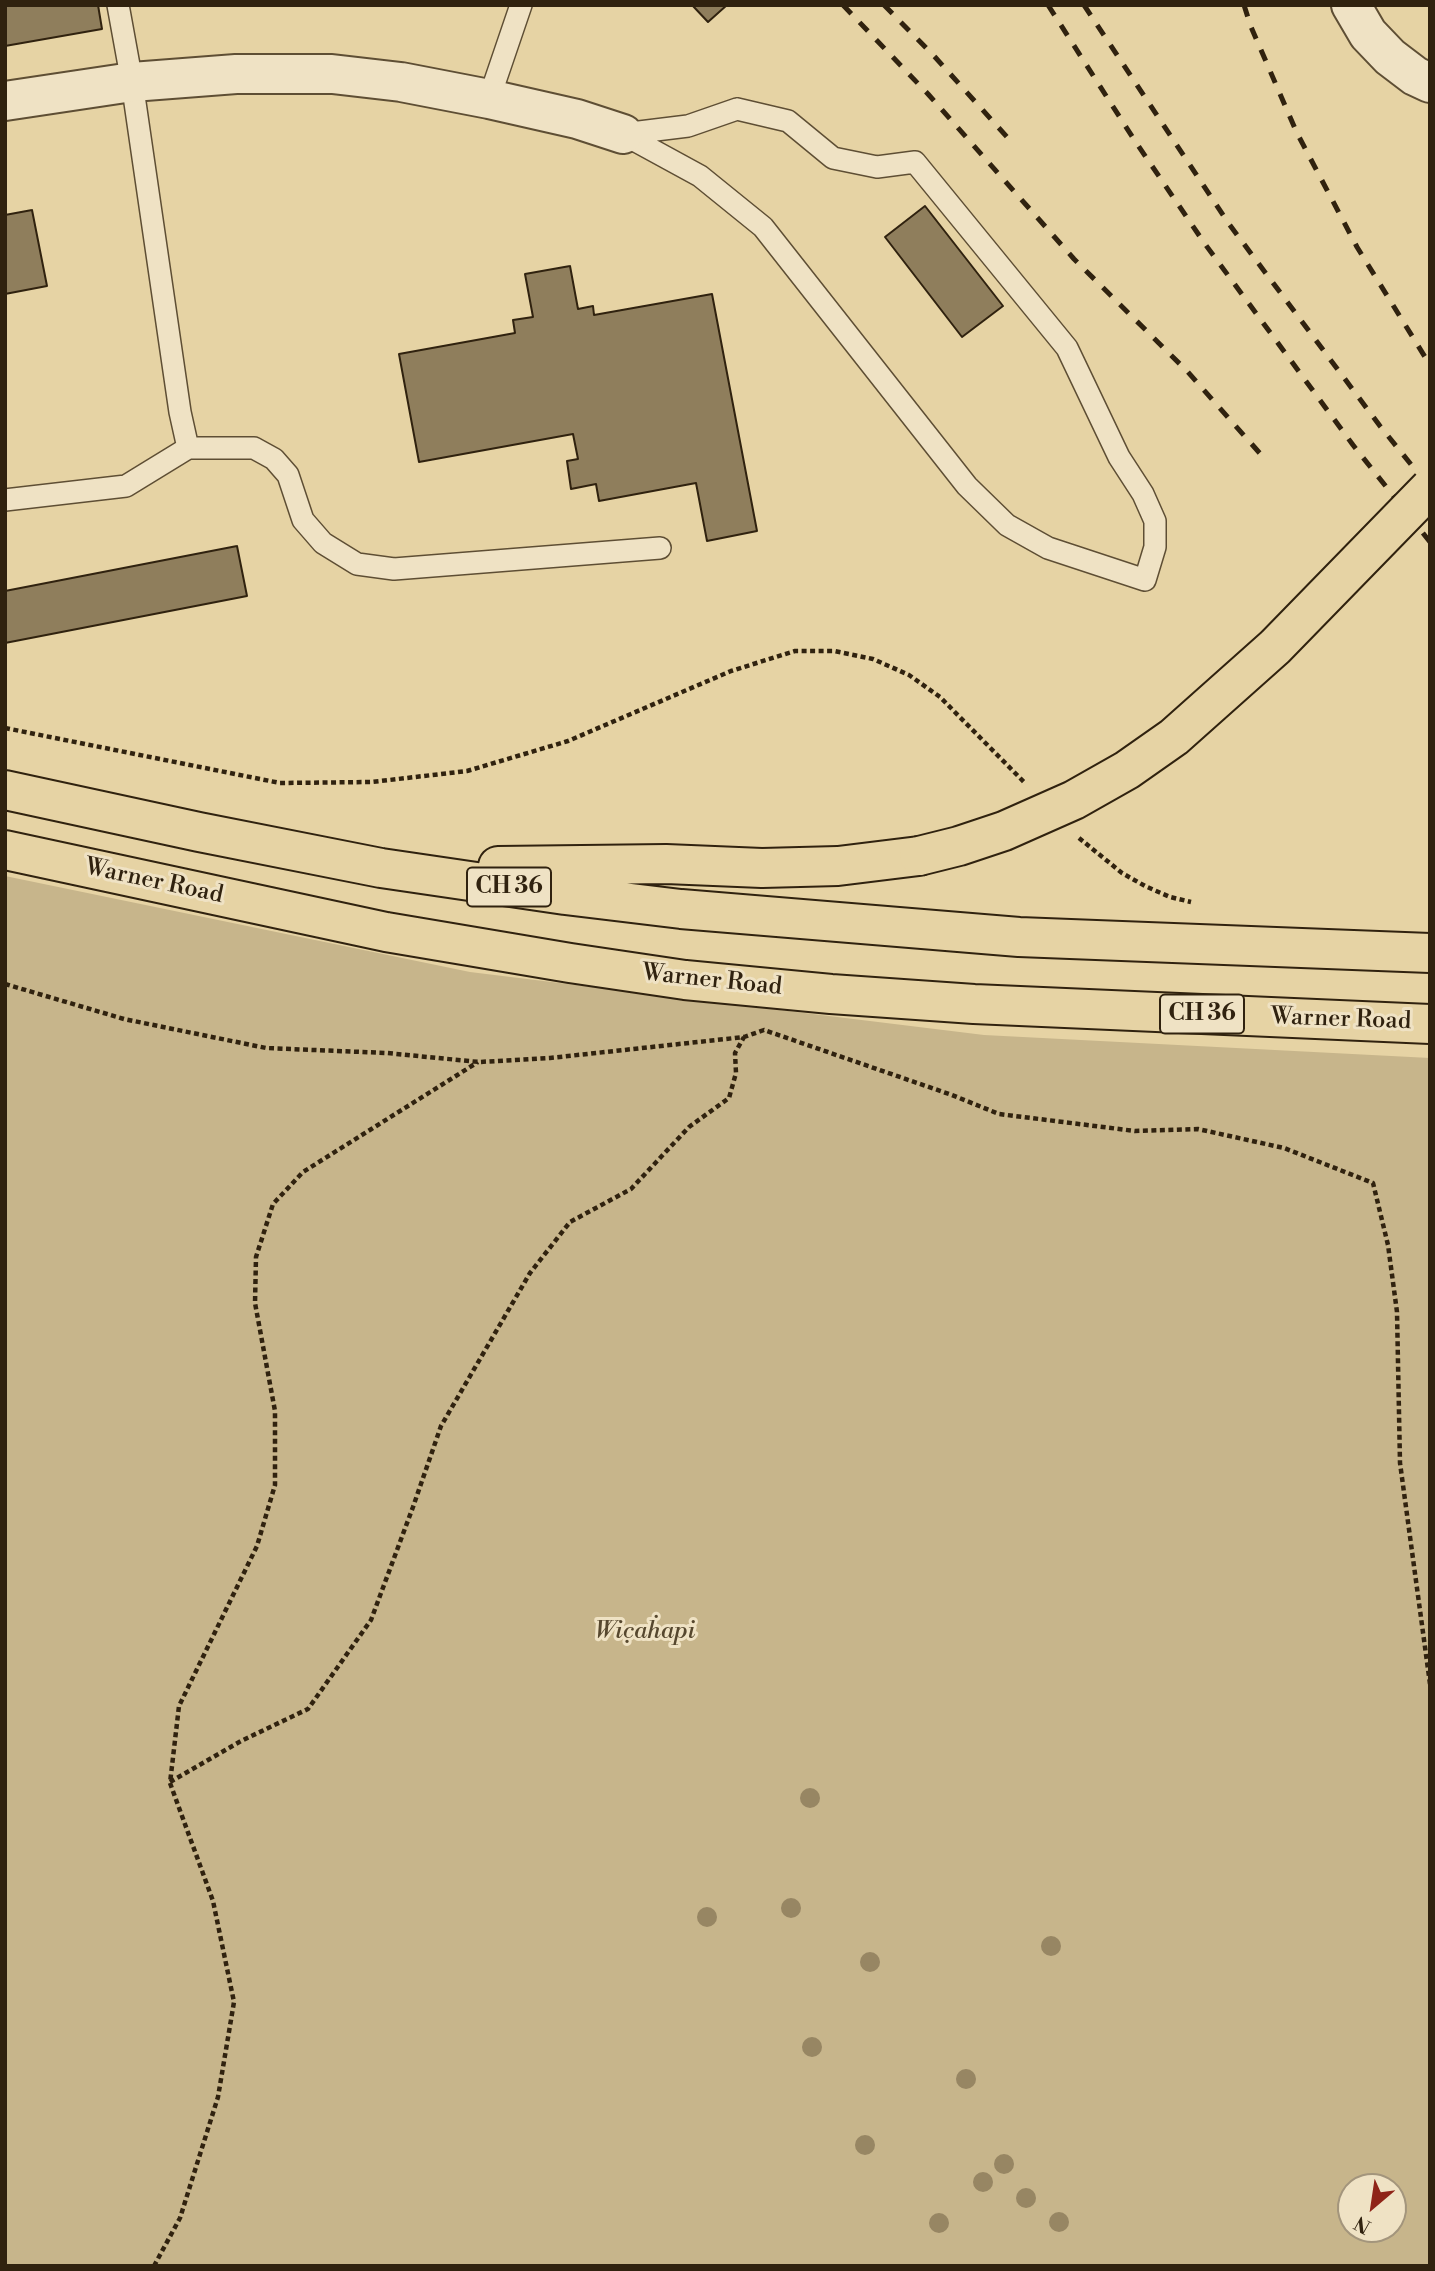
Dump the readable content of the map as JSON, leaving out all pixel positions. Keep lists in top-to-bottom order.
{
  "streets": {
    "highway": ["Warner Road", "CH 36"]
  },
  "parks": ["Wic̣aḣapi"],
  "north": "bottom left"
}
